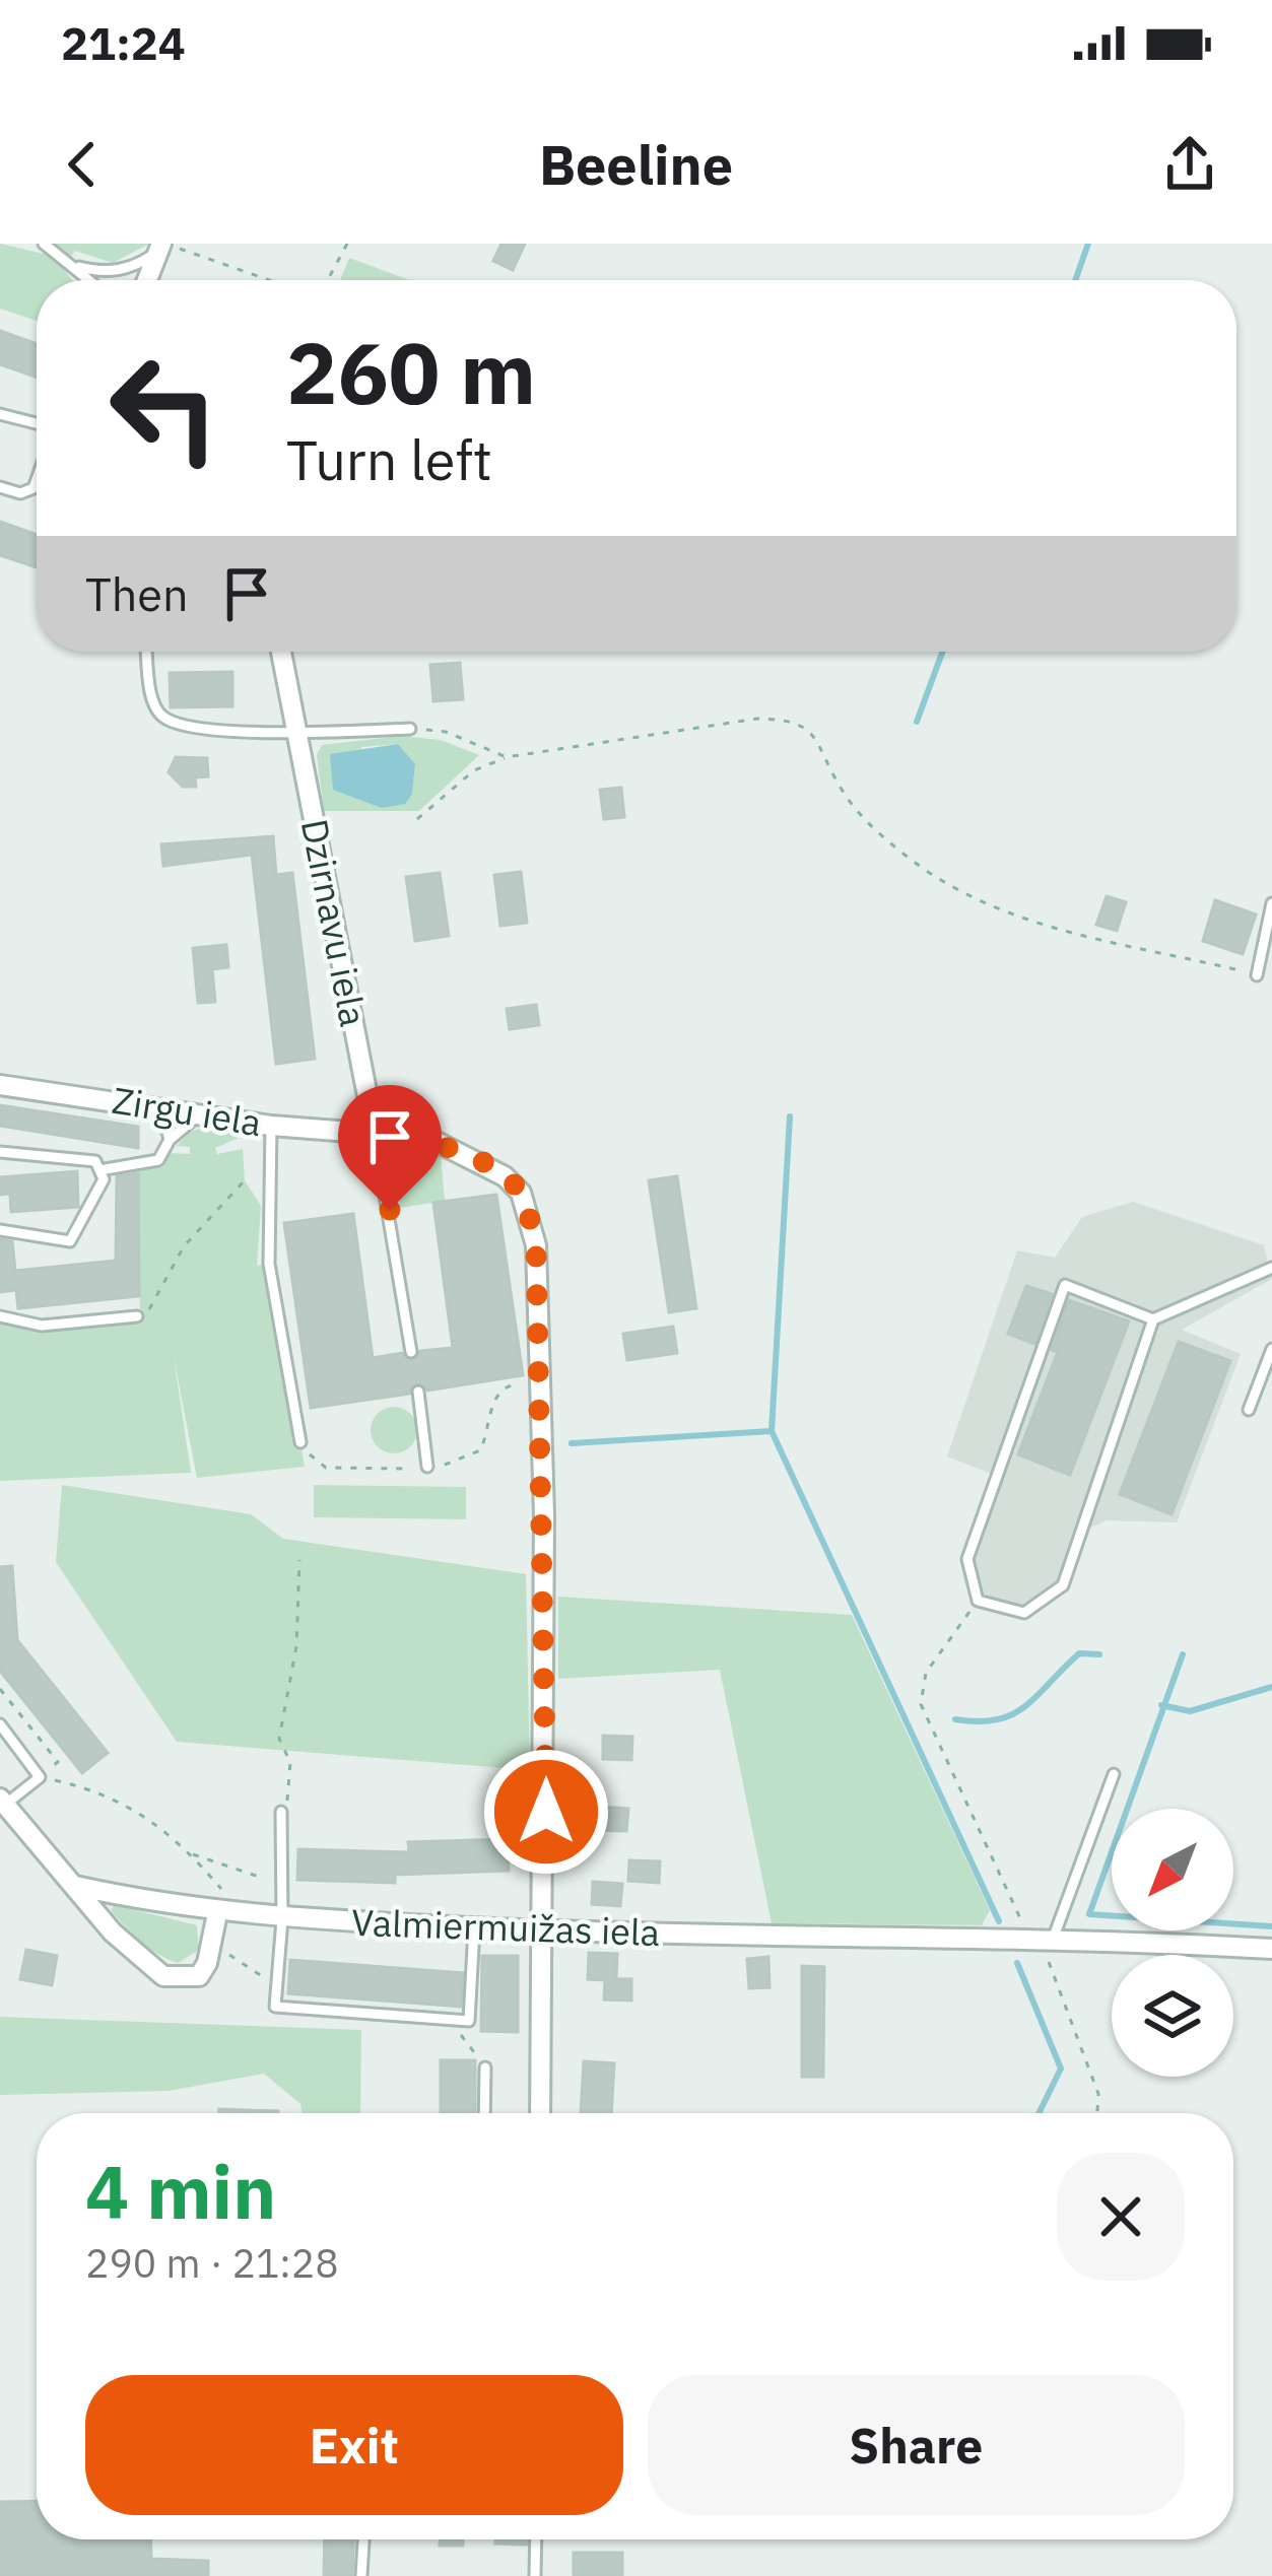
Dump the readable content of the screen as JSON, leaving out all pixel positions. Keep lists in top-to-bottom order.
{
  "streets": {
    "street": ["Dzirnavu iela", "Zirgu iela", "Valmiermuižas iela"]
  },
  "crossings": [
    ["Dzirnavu iela", "Zirgu iela"]
  ],
  "north": "bottom left",
  "page": {
    "status": "21:24",
    "header": "Beeline",
    "turn": ["260 m", "Turn left"],
    "then": "Then",
    "heading": ["4 min", "290 m · 21:28"],
    "buttons": ["Exit", "Share"]
  }
}
